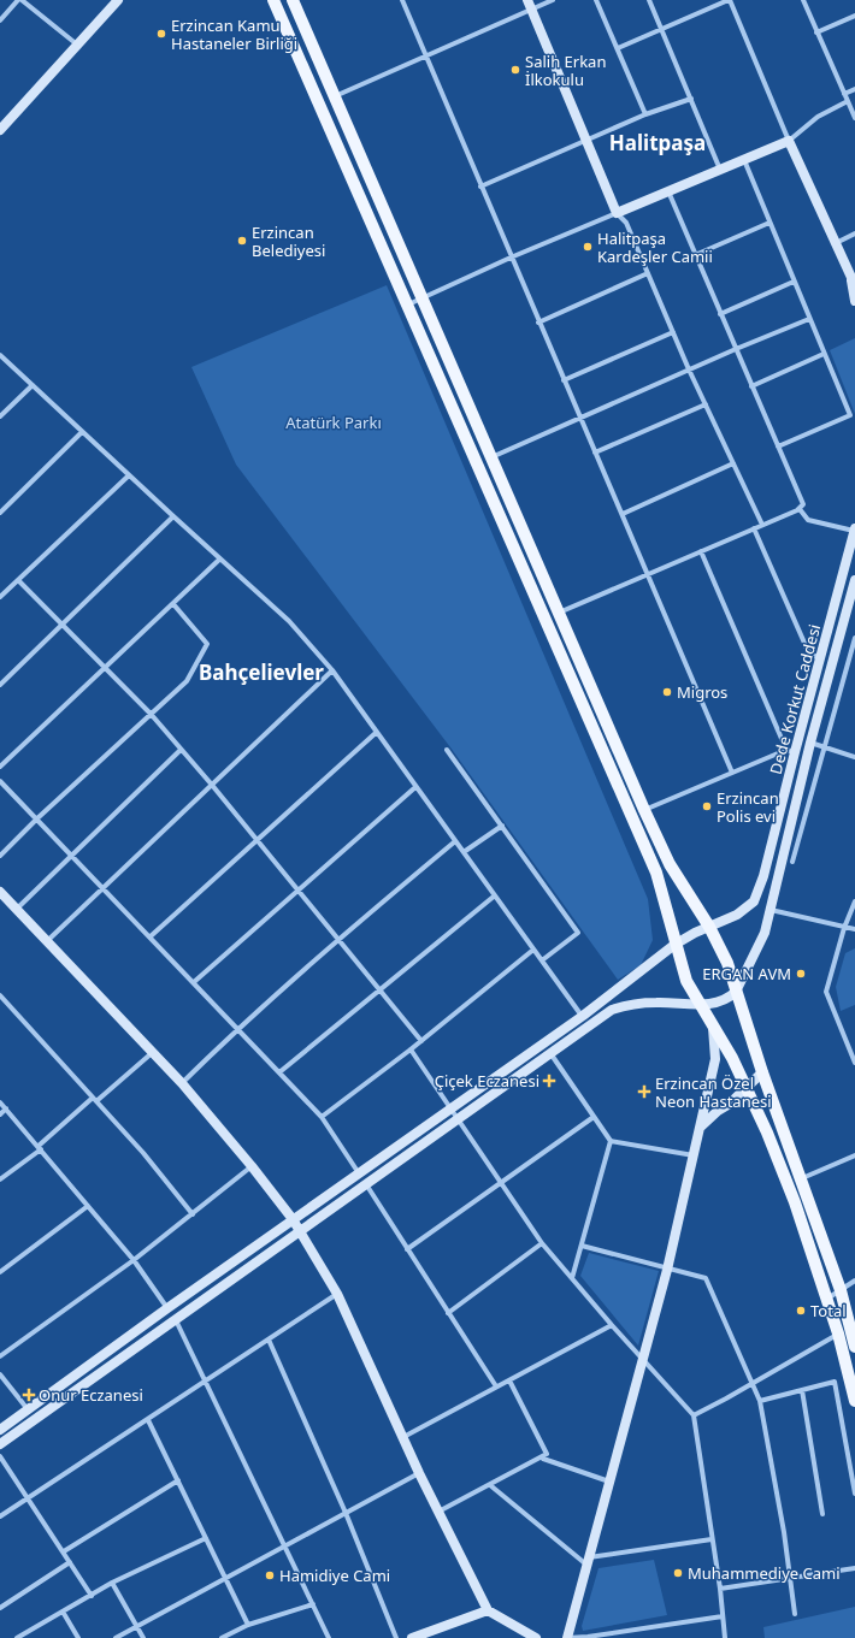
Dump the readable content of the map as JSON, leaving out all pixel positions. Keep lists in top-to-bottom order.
{
  "streets": {
    "main road": ["Dede Korkut Caddesi"]
  },
  "districts": ["Halitpaşa", "Bahçelievler"],
  "parks": ["Atatürk Parkı"],
  "places": {
    "other": [
      "Erzincan Kamu Hastaneler Birliği",
      "Salih Erkan İlkokulu",
      "Erzincan Belediyesi",
      "Halitpaşa Kardeşler Camii",
      "Migros",
      "Erzincan Polis evi",
      "ERGAN AVM",
      "Total",
      "Muhammediye Cami",
      "Hamidiye Cami"
    ],
    "health": ["Çiçek Eczanesi", "Erzincan Özel Neon Hastanesi", "Onur Eczanesi"]
  }
}
